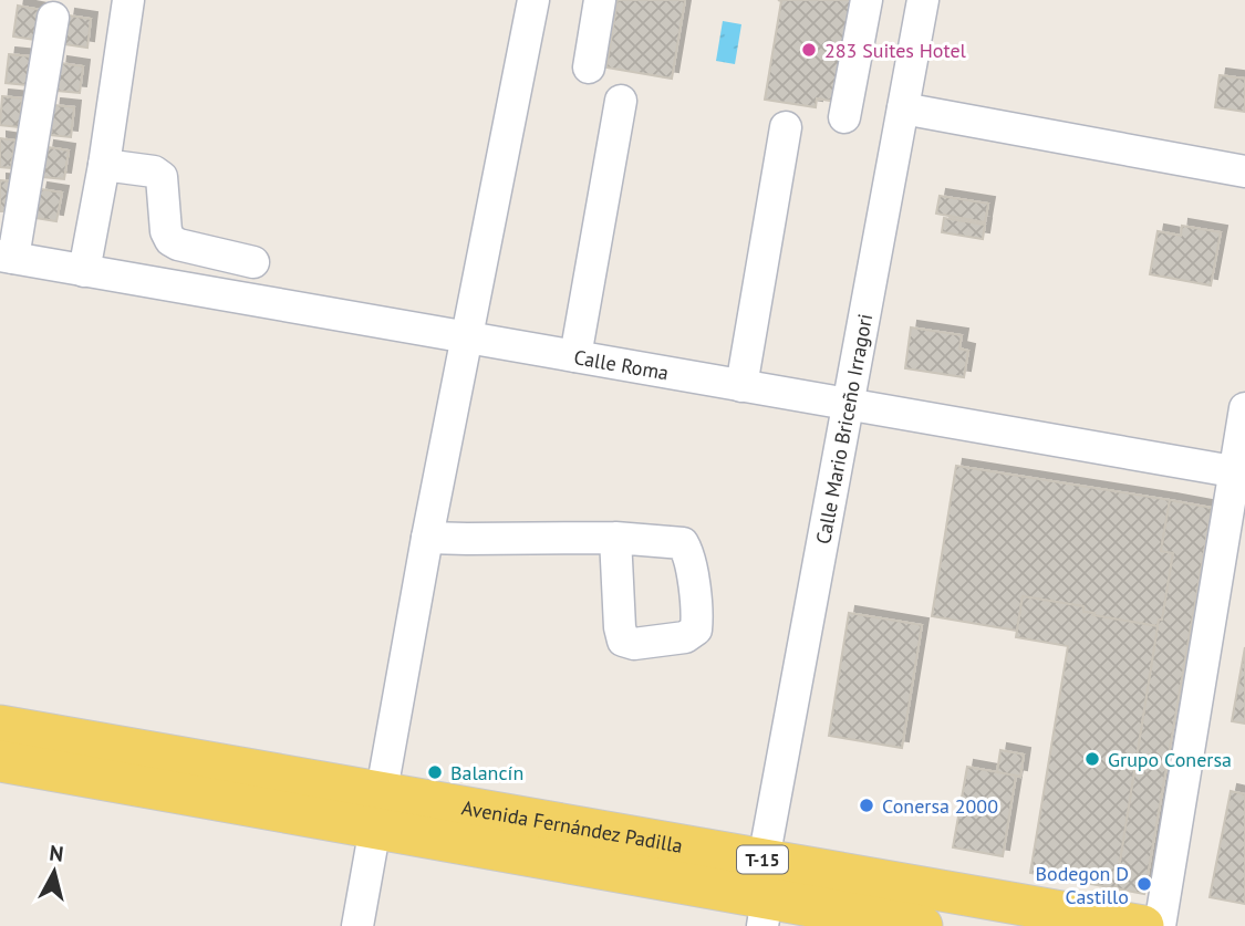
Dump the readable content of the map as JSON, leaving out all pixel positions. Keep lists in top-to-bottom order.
{
  "streets": {
    "main road": ["Avenida Fernández Padilla", "T-15"],
    "street": ["Calle Roma", "Calle Mario Briceño Irragori"]
  },
  "crossings": [
    ["Calle Roma", "Calle Mario Briceño Irragori"],
    ["Calle Mario Briceño Irragori", "Avenida Fernández Padilla"]
  ],
  "places": [
    "283 Suites Hotel",
    "Grupo Conersa",
    "Balancín",
    "Conersa 2000",
    "Bodegon D Castillo"
  ],
  "north": "top"
}
